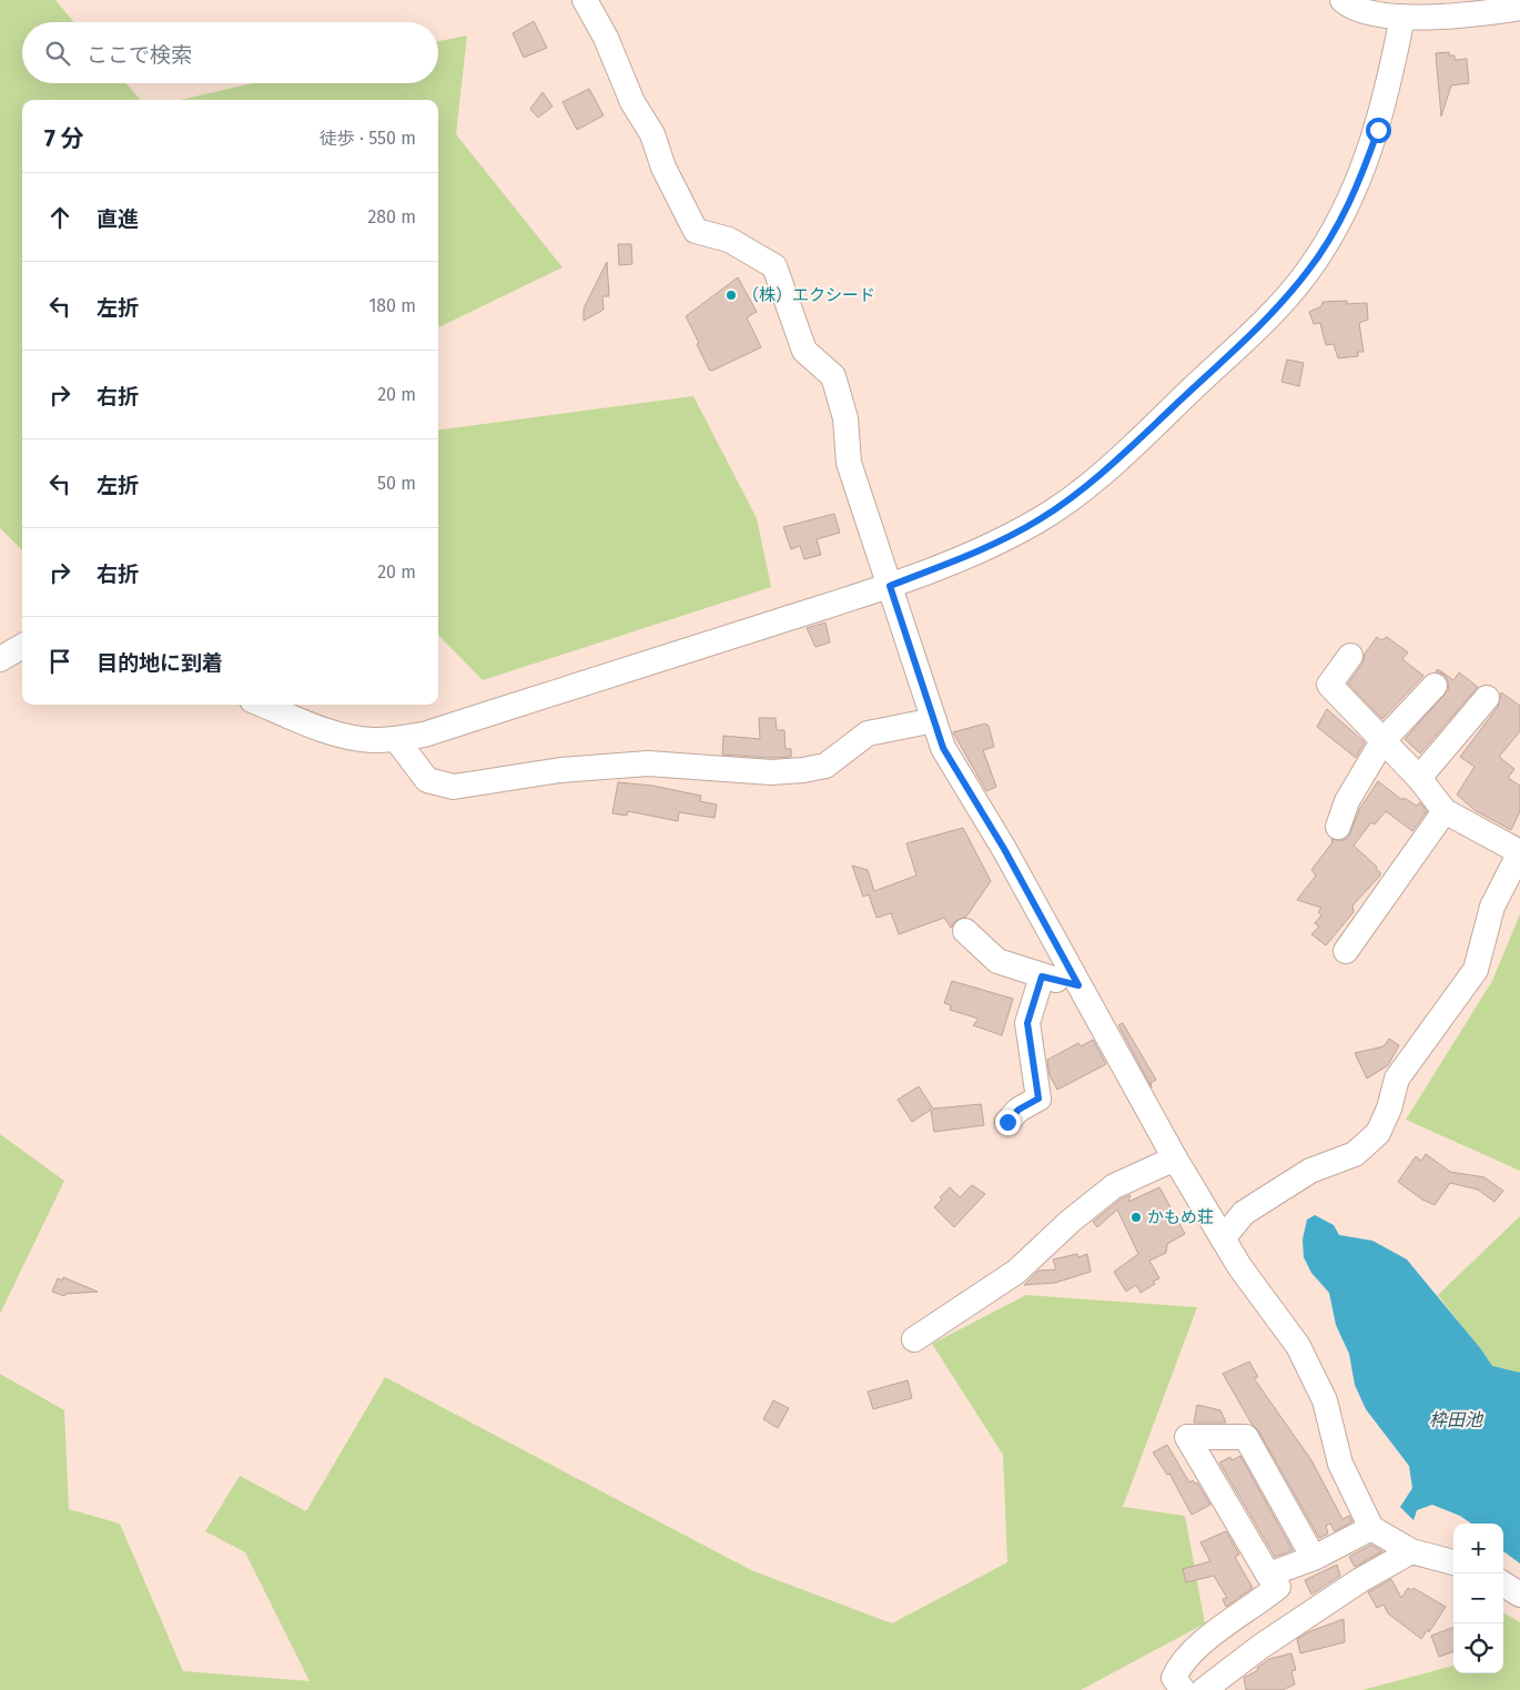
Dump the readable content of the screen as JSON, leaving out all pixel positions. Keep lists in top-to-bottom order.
{
  "water": ["枠田池"],
  "places": ["（株）エクシード", "かもめ荘"],
  "page": {
    "search": "ここで検索",
    "heading": ["7 分", "徒歩 · 550 m"],
    "list": [
      ["直進", "280 m"],
      ["左折", "180 m"],
      ["右折", "20 m"],
      ["左折", "50 m"],
      ["右折", "20 m"],
      "目的地に到着"
    ],
    "map_buttons": ["+", "−"]
  }
}
